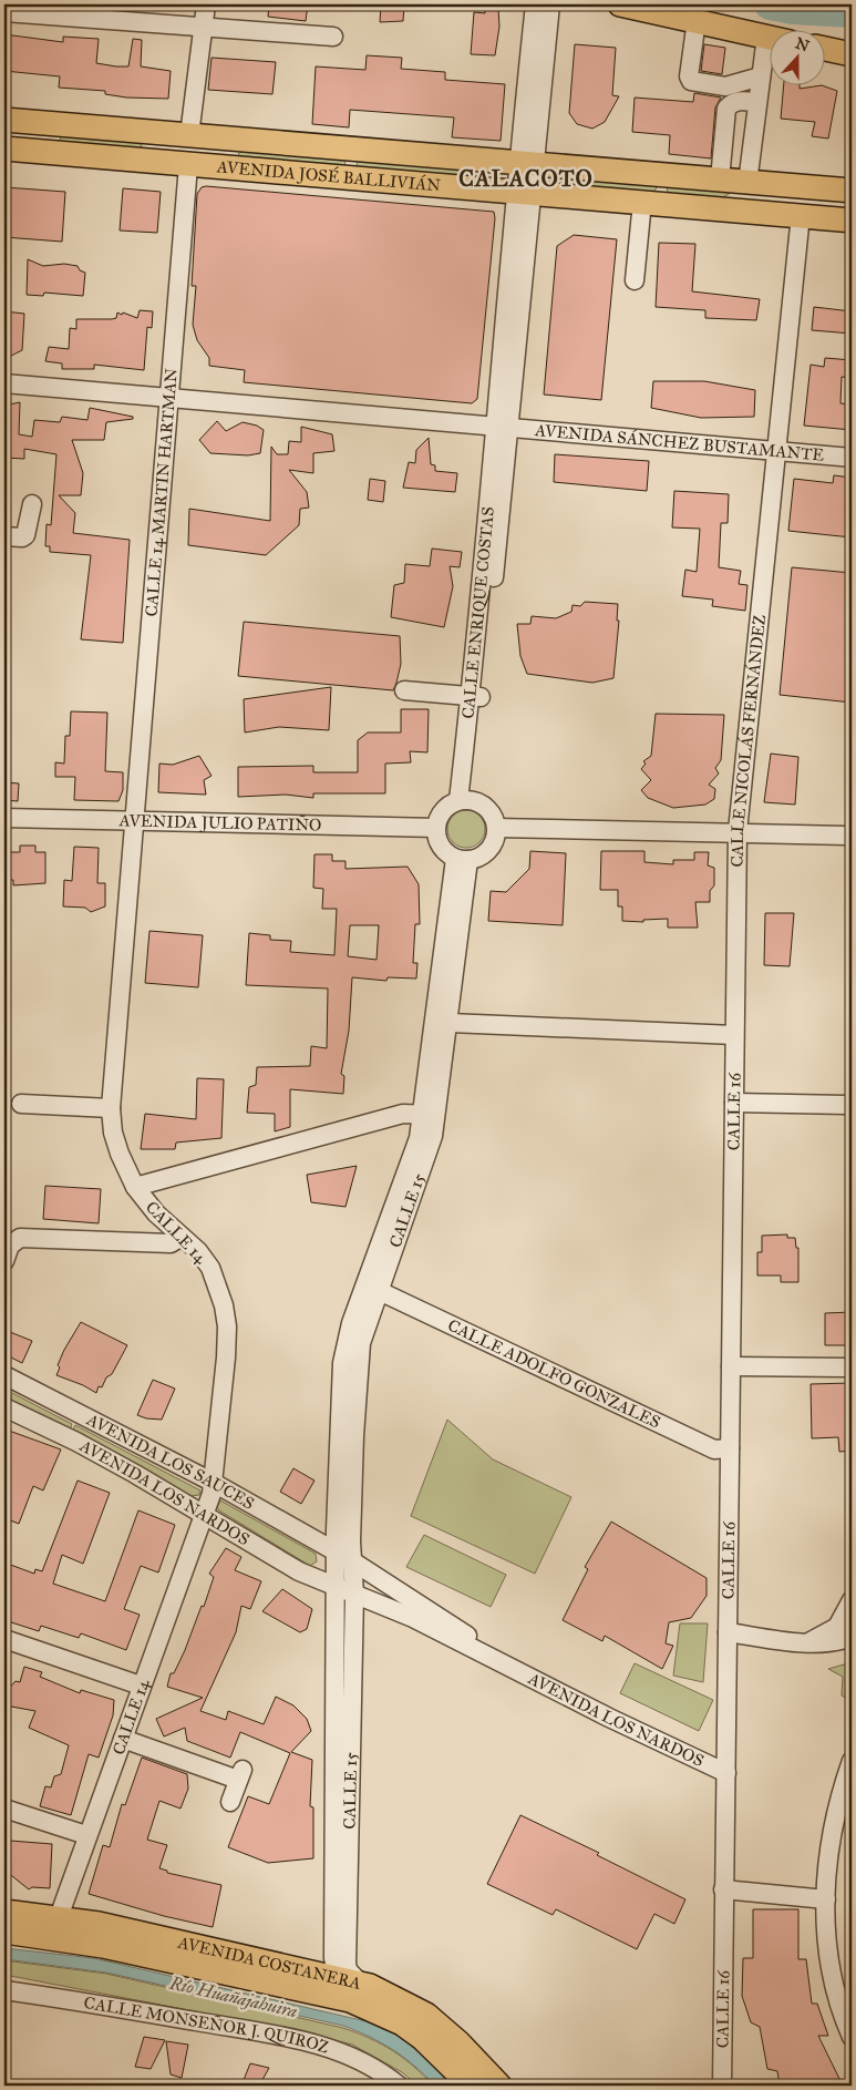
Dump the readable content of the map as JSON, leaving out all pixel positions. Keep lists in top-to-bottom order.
{
  "streets": {
    "main road": ["AVENIDA JOSÉ BALLIVIÁN", "AVENIDA COSTANERA"],
    "street": [
      "AVENIDA SÁNCHEZ BUSTAMANTE",
      "CALLE 14 MARTIN HARTMAN",
      "CALLE ENRIQUE COSTAS",
      "CALLE NICOLÁS FERNÁNDEZ",
      "AVENIDA JULIO PATIÑO",
      "CALLE 16",
      "CALLE 15",
      "CALLE 14",
      "CALLE ADOLFO GONZALES",
      "AVENIDA LOS SAUCES",
      "AVENIDA LOS NARDOS",
      "CALLE MONSEÑOR J. QUIROZ"
    ]
  },
  "crossings": [
    ["AVENIDA JOSÉ BALLIVIÁN", "CALLE 14 MARTIN HARTMAN"],
    ["AVENIDA JOSÉ BALLIVIÁN", "CALLE ENRIQUE COSTAS"],
    ["AVENIDA JOSÉ BALLIVIÁN", "CALLE NICOLÁS FERNÁNDEZ"],
    ["AVENIDA SÁNCHEZ BUSTAMANTE", "CALLE 14 MARTIN HARTMAN"],
    ["AVENIDA SÁNCHEZ BUSTAMANTE", "CALLE ENRIQUE COSTAS"],
    ["AVENIDA SÁNCHEZ BUSTAMANTE", "CALLE NICOLÁS FERNÁNDEZ"],
    ["CALLE 14 MARTIN HARTMAN", "AVENIDA JULIO PATIÑO"],
    ["CALLE 14 MARTIN HARTMAN", "CALLE 14"],
    ["CALLE ENRIQUE COSTAS", "AVENIDA JULIO PATIÑO"],
    ["CALLE ENRIQUE COSTAS", "CALLE 15"],
    ["CALLE NICOLÁS FERNÁNDEZ", "CALLE 16"],
    ["AVENIDA JULIO PATIÑO", "CALLE 15"],
    ["AVENIDA JULIO PATIÑO", "CALLE 14"],
    ["CALLE 16", "CALLE ADOLFO GONZALES"],
    ["CALLE 16", "AVENIDA LOS NARDOS"],
    ["CALLE 15", "CALLE ADOLFO GONZALES"],
    ["CALLE 15", "AVENIDA LOS SAUCES"],
    ["CALLE 15", "AVENIDA LOS NARDOS"],
    ["CALLE 15", "AVENIDA COSTANERA"],
    ["CALLE 14", "AVENIDA LOS SAUCES"],
    ["CALLE 14", "AVENIDA LOS NARDOS"],
    ["CALLE 14", "AVENIDA COSTANERA"],
    ["AVENIDA LOS SAUCES", "AVENIDA LOS NARDOS"]
  ],
  "districts": ["CALACOTO"],
  "water": ["Río Huañajahuira"],
  "north": "top"
}
